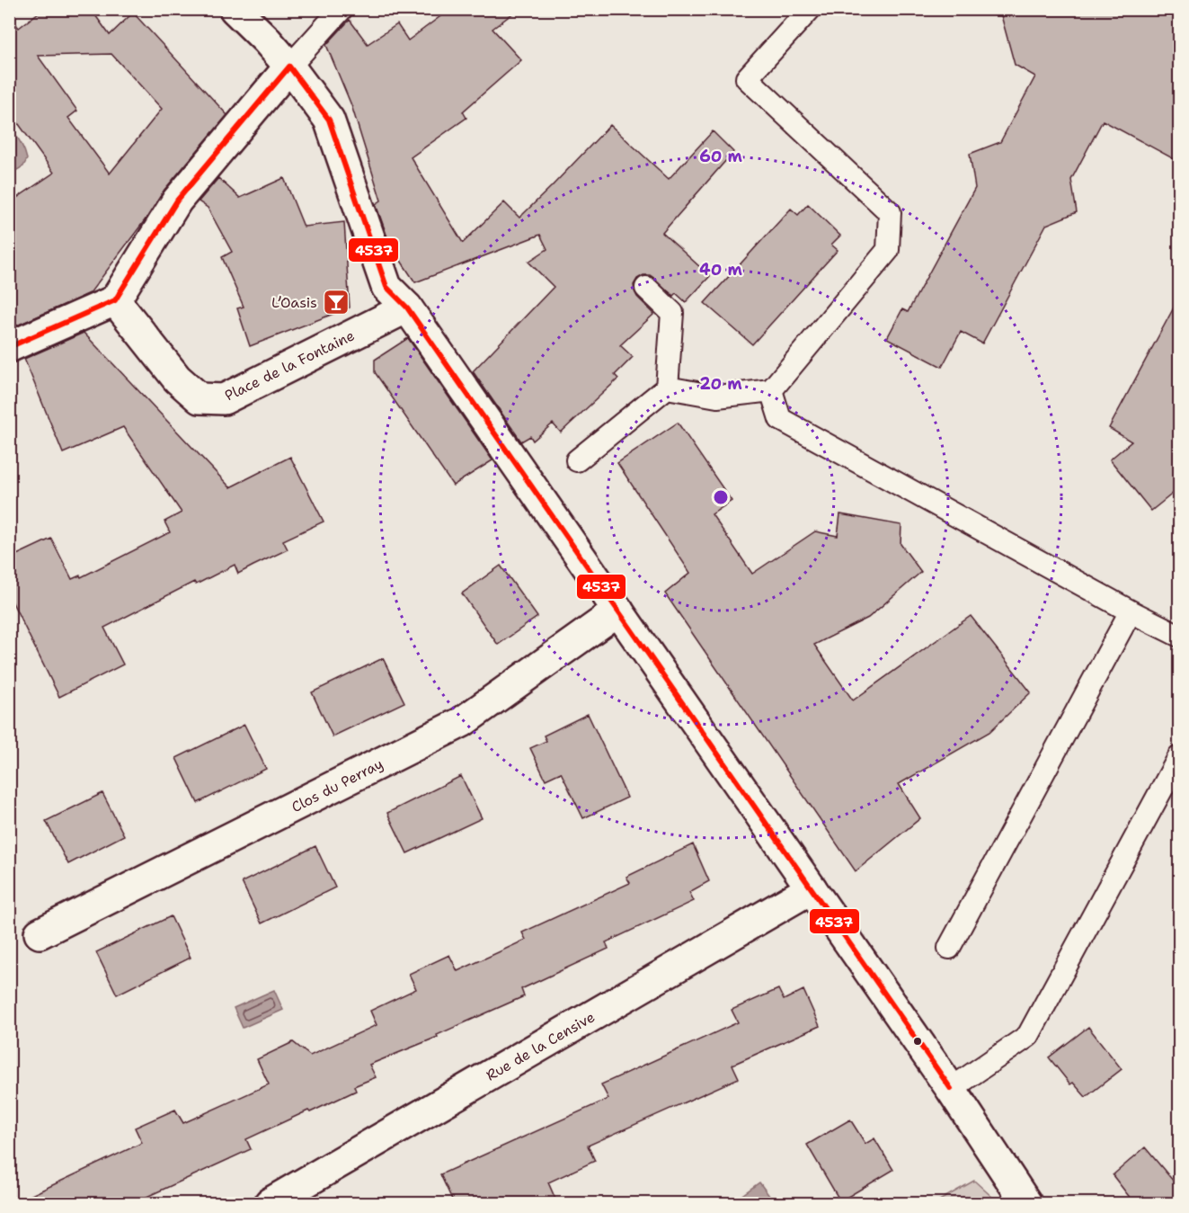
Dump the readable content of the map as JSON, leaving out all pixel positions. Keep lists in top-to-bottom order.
{
  "streets": {
    "street": ["Place de la Fontaine", "Clos du Perray", "Rue de la Censive"]
  },
  "places": {
    "bar": ["L’Oasis"]
  },
  "lines": ["transit line 4537"],
  "rings": ["60 m", "40 m", "20 m"]
}
